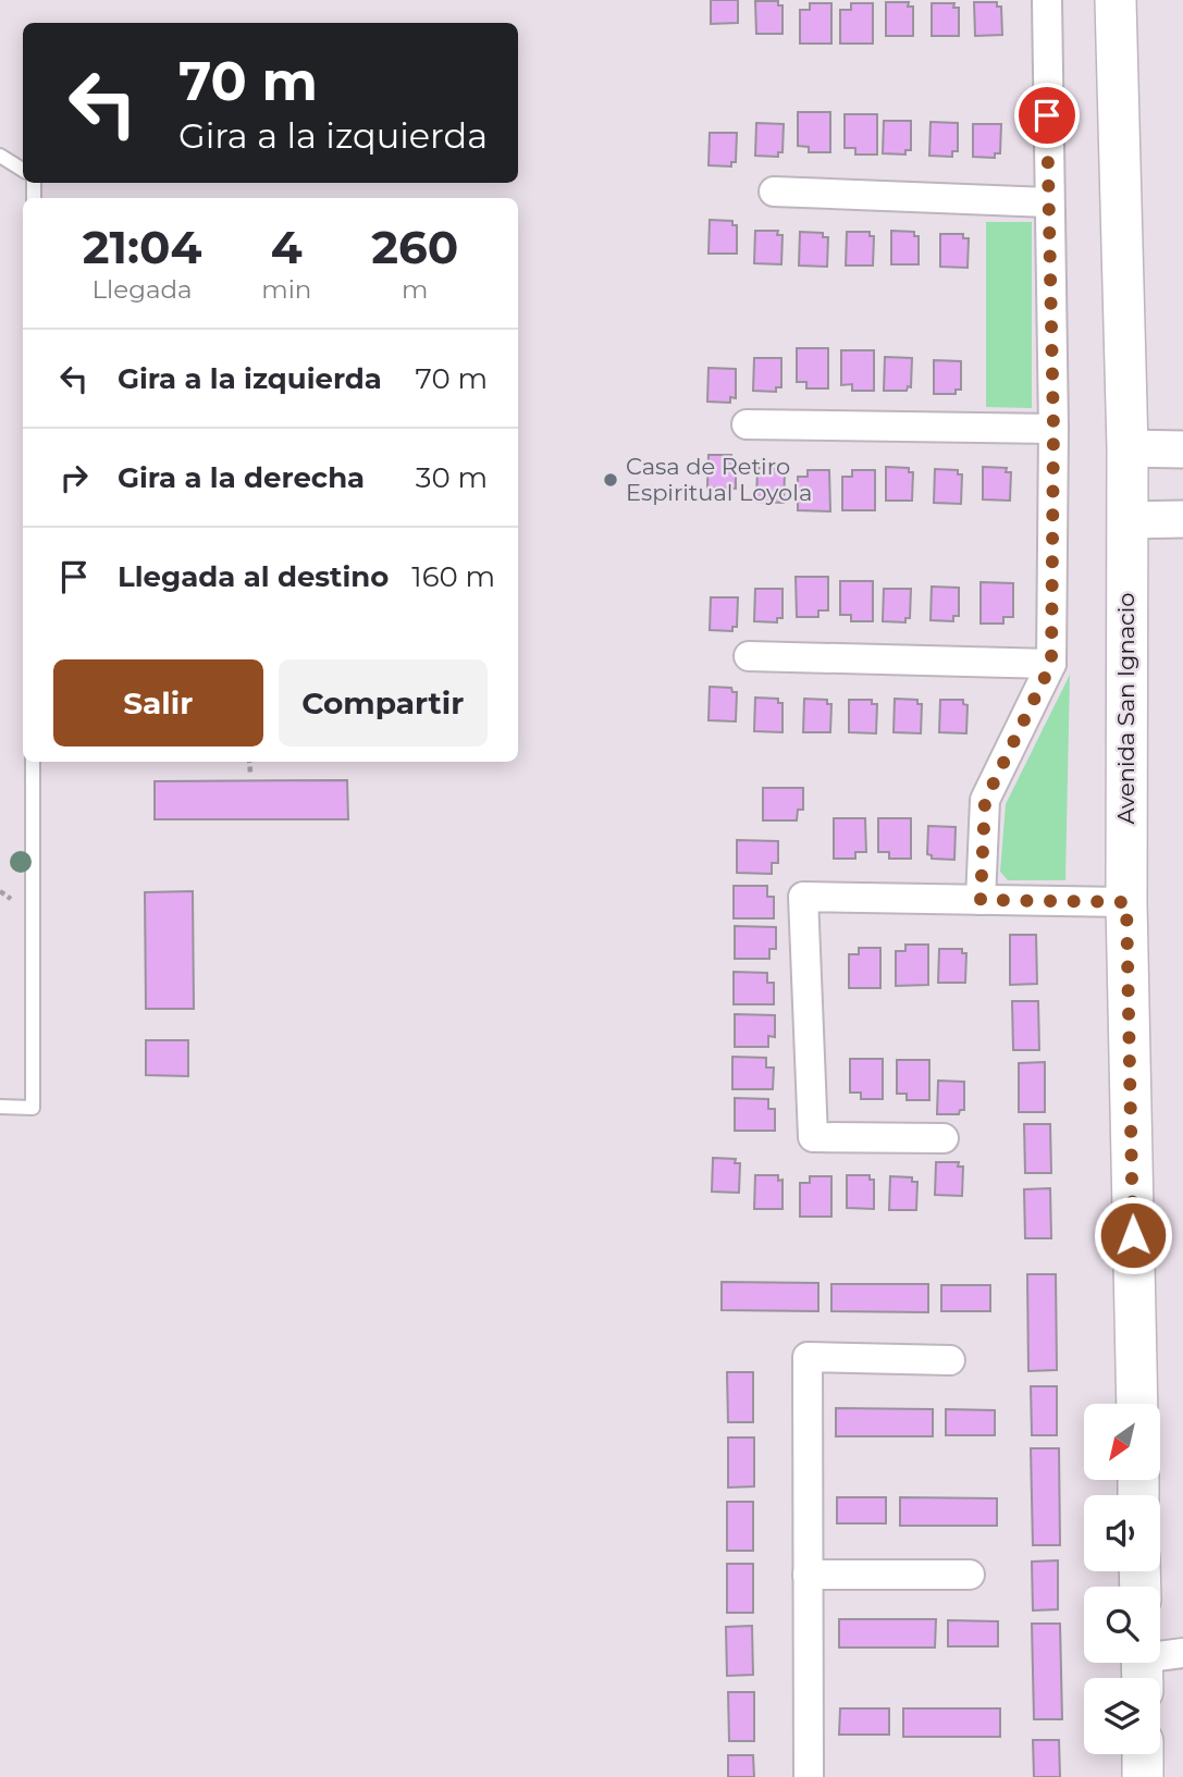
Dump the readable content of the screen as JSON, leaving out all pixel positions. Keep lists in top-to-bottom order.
{
  "streets": {
    "main road": ["Avenida San Ignacio"]
  },
  "places": ["Casa de Retiro Espiritual Loyola"],
  "north": "bottom left",
  "page": {
    "turn": ["70 m", "Gira a la izquierda"],
    "eta": [
      "21:04",
      "Llegada",
      "4",
      "min",
      "260",
      "m"
    ],
    "list": [
      {
        "name": "Gira a la izquierda",
        "value": "70 m"
      },
      {
        "name": "Gira a la derecha",
        "value": "30 m"
      },
      {
        "name": "Llegada al destino",
        "value": "160 m"
      }
    ],
    "buttons": ["Salir", "Compartir"]
  }
}
